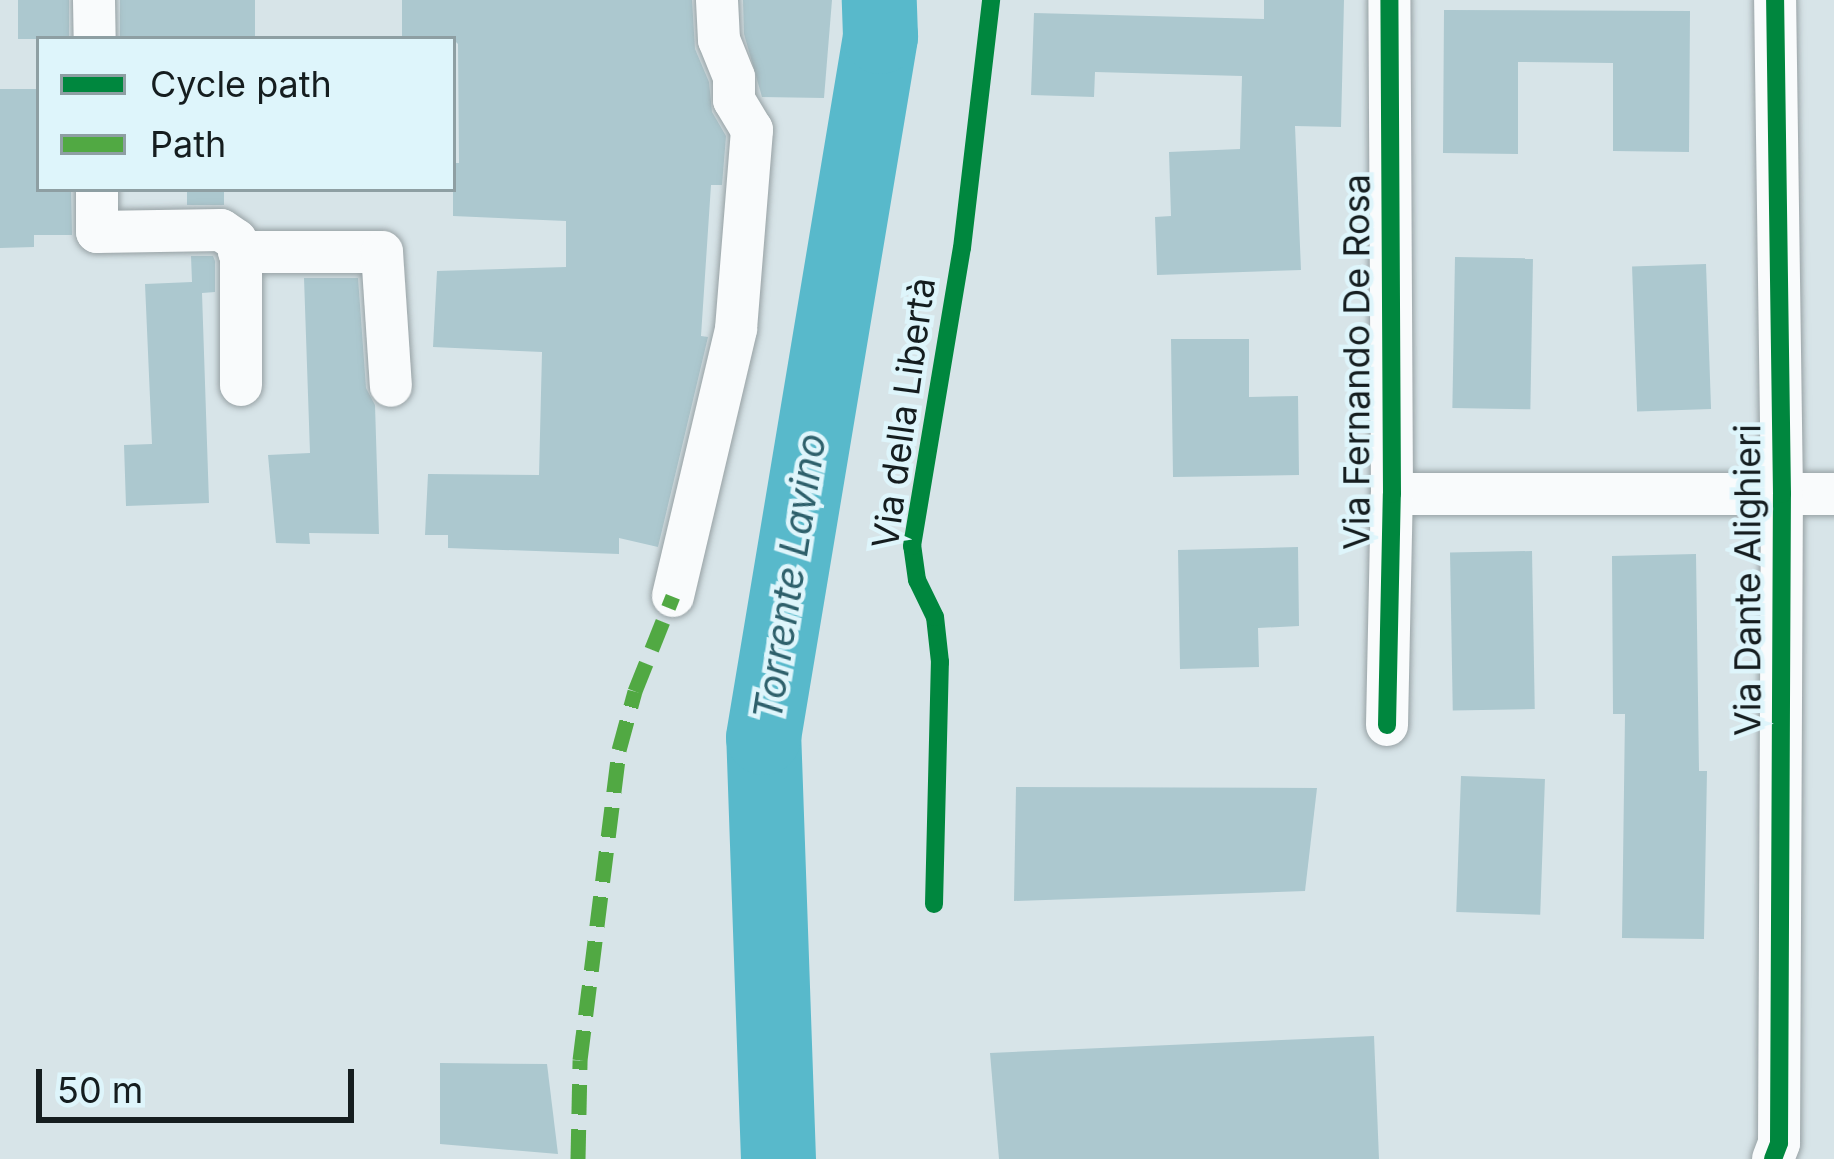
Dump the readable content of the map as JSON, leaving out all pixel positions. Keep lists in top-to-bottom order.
{
  "streets": {
    "street": ["Via Fernando De Rosa", "Via Dante Alighieri"],
    "cycle path": ["Via della Libertà"]
  },
  "water": ["Torrente Lavino"],
  "legend": ["Cycle path", "Path"],
  "scale_bar": "50 m"
}
